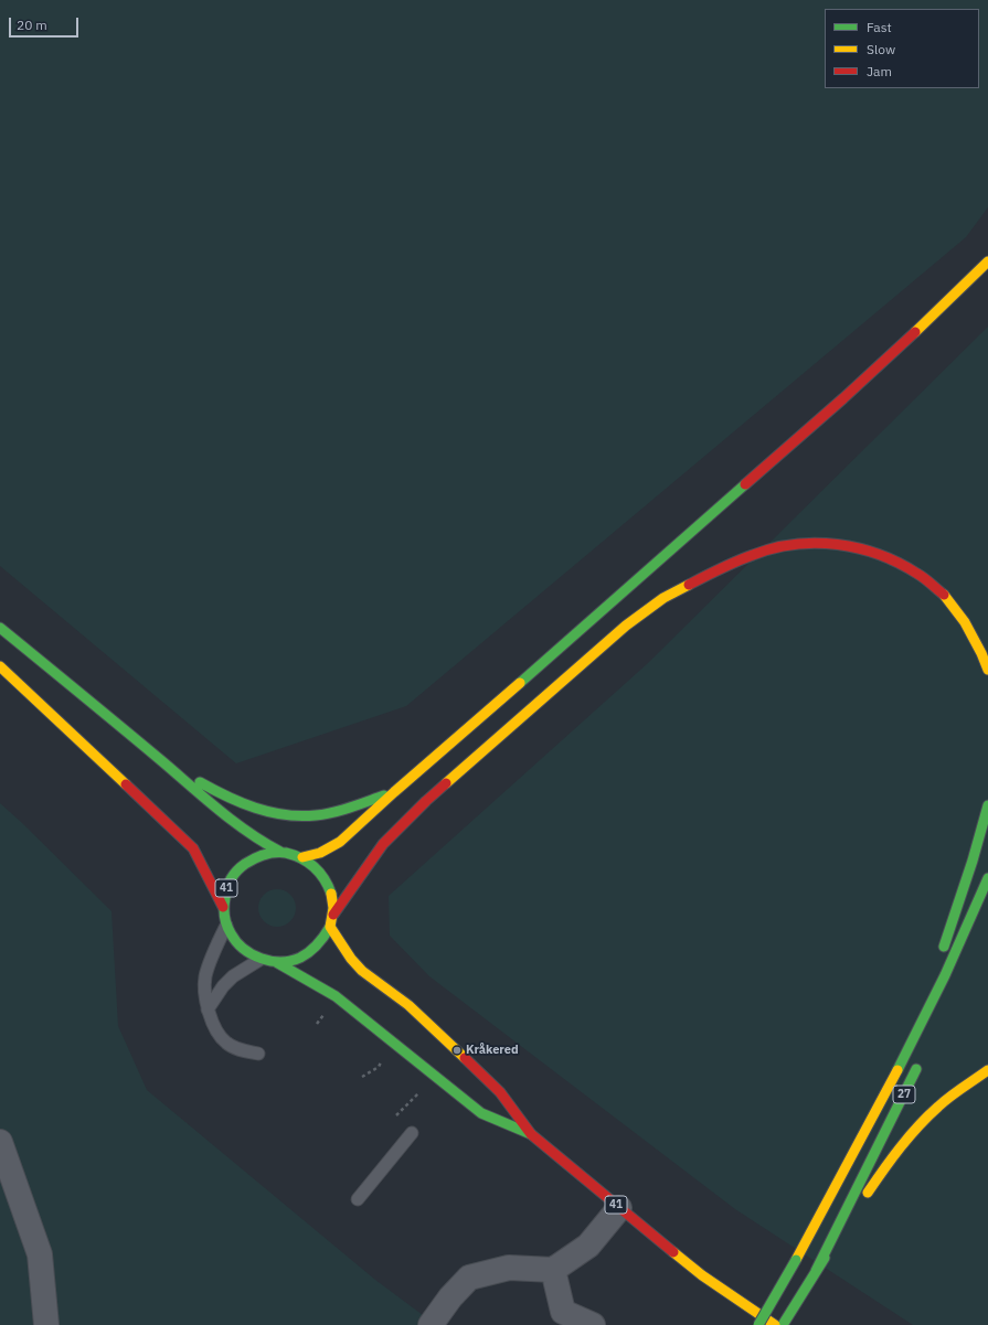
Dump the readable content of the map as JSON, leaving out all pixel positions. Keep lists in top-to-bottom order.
{
  "streets": {
    "main road": ["41", "27"]
  },
  "places": ["Kråkered"],
  "legend": ["Fast", "Slow", "Jam"],
  "scale_bar": "20 m"
}
